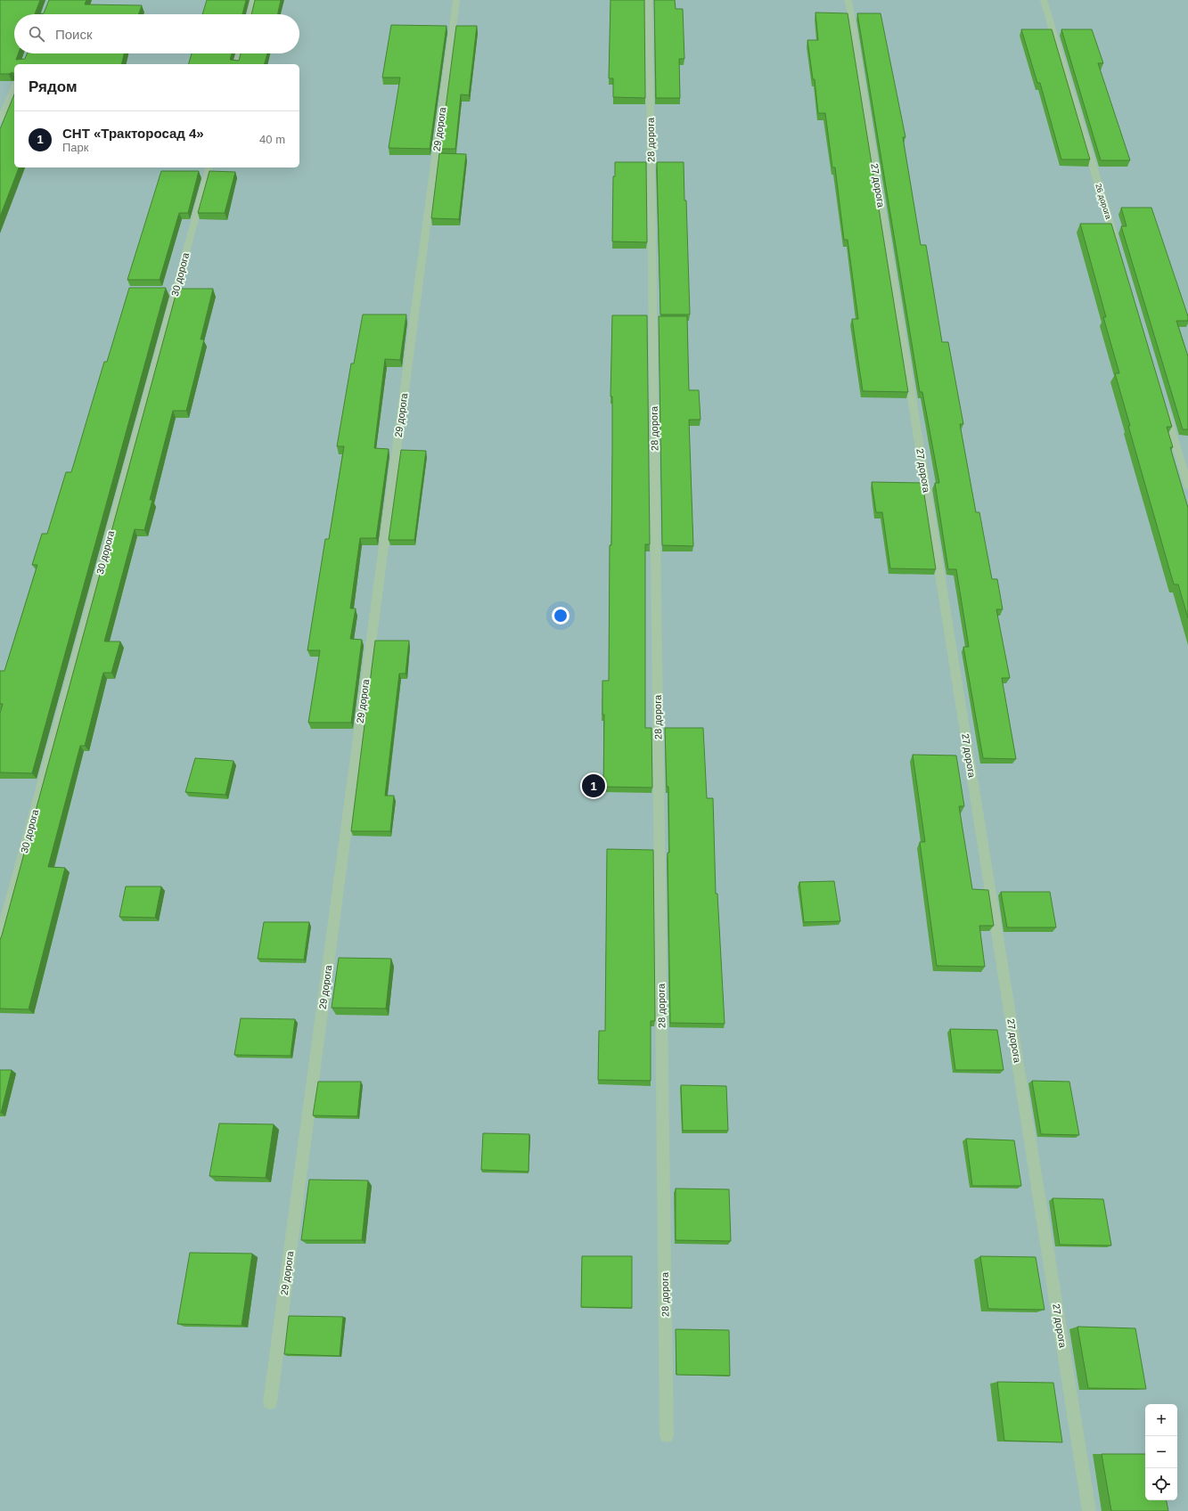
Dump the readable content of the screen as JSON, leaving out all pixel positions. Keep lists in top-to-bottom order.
{
  "streets": {
    "lane": [
      "29 дорога",
      "28 дорога",
      "27 дорога",
      "26 дорога",
      "30 дорога"
    ]
  },
  "page": {
    "search": "Поиск",
    "heading": "Рядом",
    "list": [
      {
        "mark": "1",
        "name": "СНТ «Тракторосад 4»",
        "note": "Парк",
        "value": "40 m"
      }
    ],
    "pins": "1",
    "map_buttons": ["+", "−"]
  }
}
